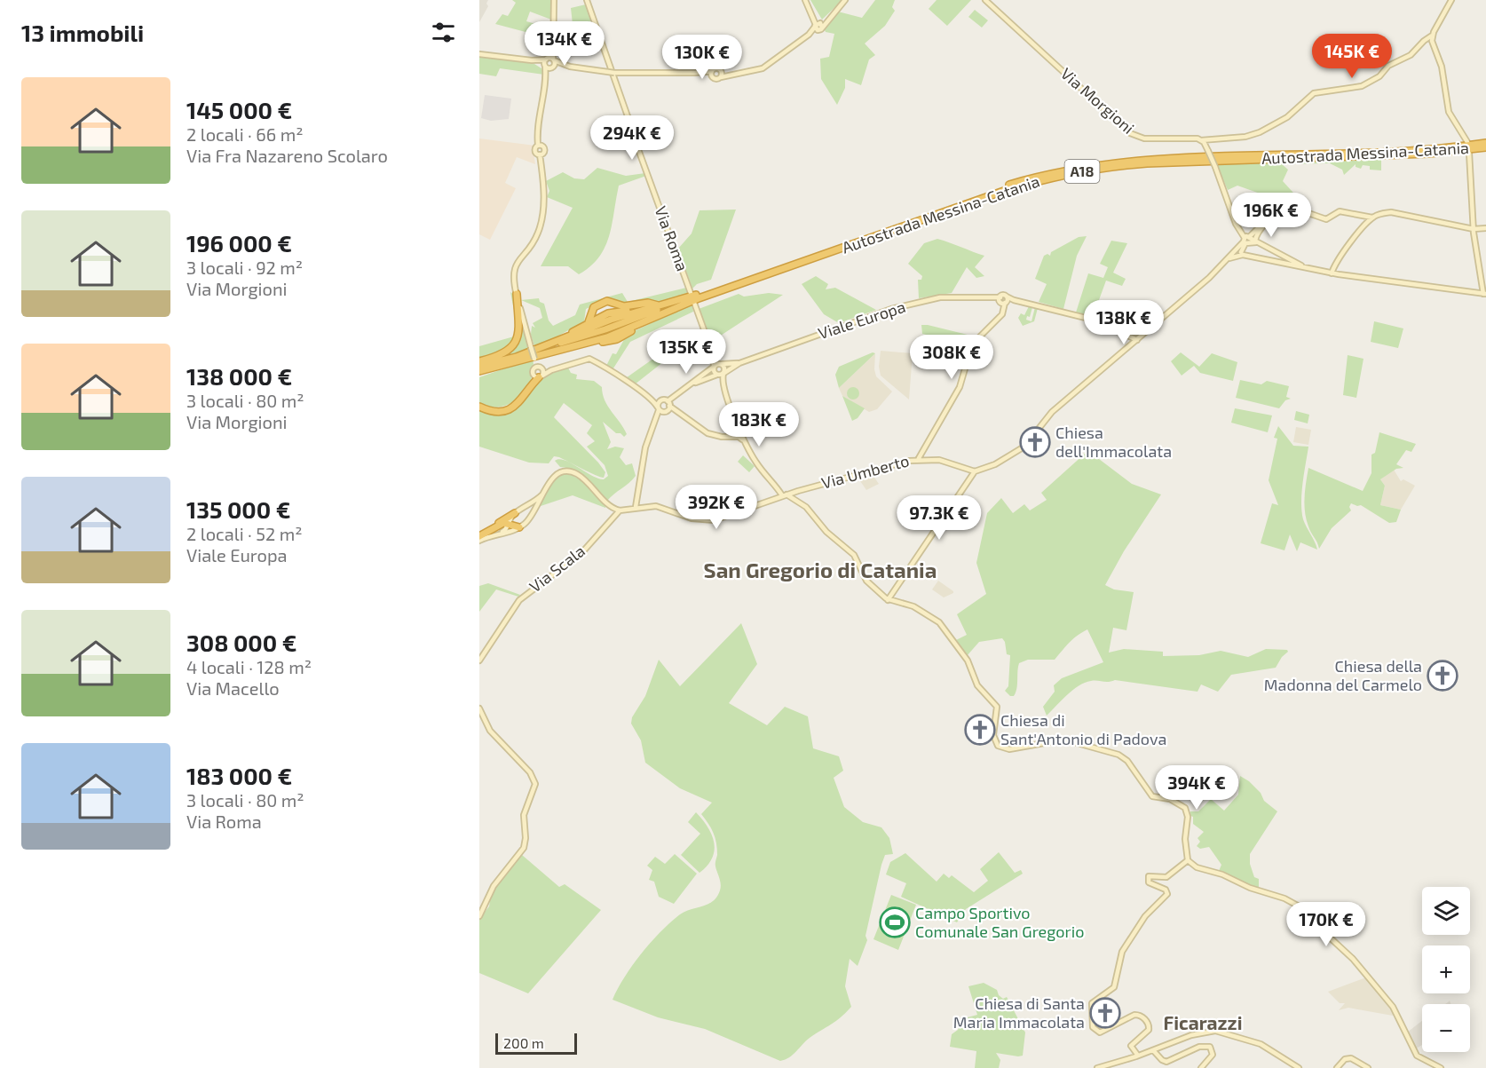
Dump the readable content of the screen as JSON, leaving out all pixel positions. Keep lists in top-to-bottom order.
{
  "streets": {
    "highway": ["Autostrada Messina-Catania", "A18"],
    "street": [
      "Via Morgioni",
      "Via Roma",
      "Viale Europa",
      "Via Umberto",
      "Via Scala"
    ]
  },
  "districts": ["San Gregorio di Catania", "Ficarazzi"],
  "places": {
    "church": [
      "Chiesa dell'Immacolata",
      "Chiesa della Madonna del Carmelo",
      "Chiesa di Sant'Antonio di Padova",
      "Chiesa di Santa Maria Immacolata"
    ],
    "sports": ["Campo Sportivo Comunale San Gregorio"]
  },
  "scale_bar": "200 m",
  "page": {
    "heading": "13 immobili",
    "price": [
      "134K €",
      "145K €",
      "130K €",
      "294K €",
      "196K €",
      "138K €",
      "135K €",
      "308K €",
      "183K €",
      "392K €",
      "97.3K €",
      "394K €",
      "170K €"
    ],
    "list": [
      {
        "name": "145 000 €",
        "note": "2 locali · 66 m² · Via Fra Nazareno Scolaro"
      },
      {
        "name": "196 000 €",
        "note": "3 locali · 92 m² · Via Morgioni"
      },
      {
        "name": "138 000 €",
        "note": "3 locali · 80 m² · Via Morgioni"
      },
      {
        "name": "135 000 €",
        "note": "2 locali · 52 m² · Viale Europa"
      },
      {
        "name": "308 000 €",
        "note": "4 locali · 128 m² · Via Macello"
      },
      {
        "name": "183 000 €",
        "note": "3 locali · 80 m² · Via Roma"
      }
    ],
    "map_buttons": ["+", "−"],
    "scale": "200 m"
  }
}
